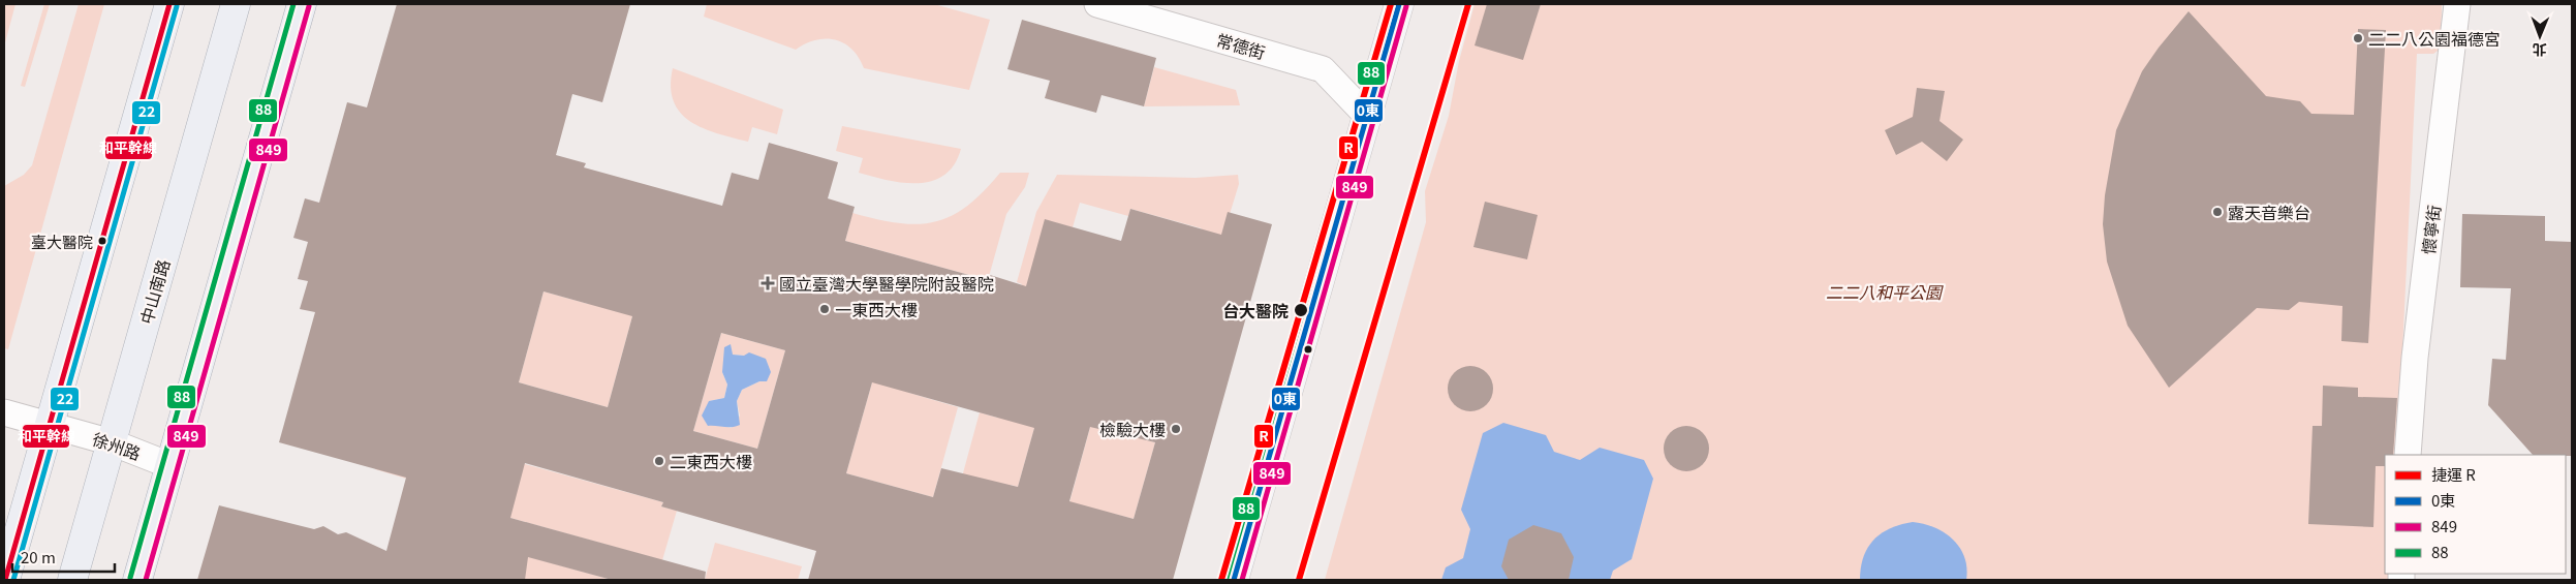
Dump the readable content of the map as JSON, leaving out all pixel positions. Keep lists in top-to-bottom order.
{
  "streets": {
    "main road": ["中山南路"],
    "street": ["常德街", "懷寧街", "徐州路"]
  },
  "crossings": [
    ["中山南路", "徐州路"]
  ],
  "parks": ["二二八和平公園"],
  "places": {
    "other": [
      "二二八公園福德宮",
      "露天音樂台",
      "臺大醫院",
      "一東西大樓",
      "台大醫院",
      "檢驗大樓",
      "二東西大樓"
    ],
    "health": ["國立臺灣大學醫學院附設醫院"]
  },
  "lines": [
    "metro line R",
    "transit line 0東",
    "transit line 88",
    "transit line 和平幹線",
    "transit line 849",
    "transit line 22"
  ],
  "legend": [
    "捷運 R",
    "0東",
    "849",
    "88"
  ],
  "scale_bar": "20 m",
  "north": "bottom"
}
